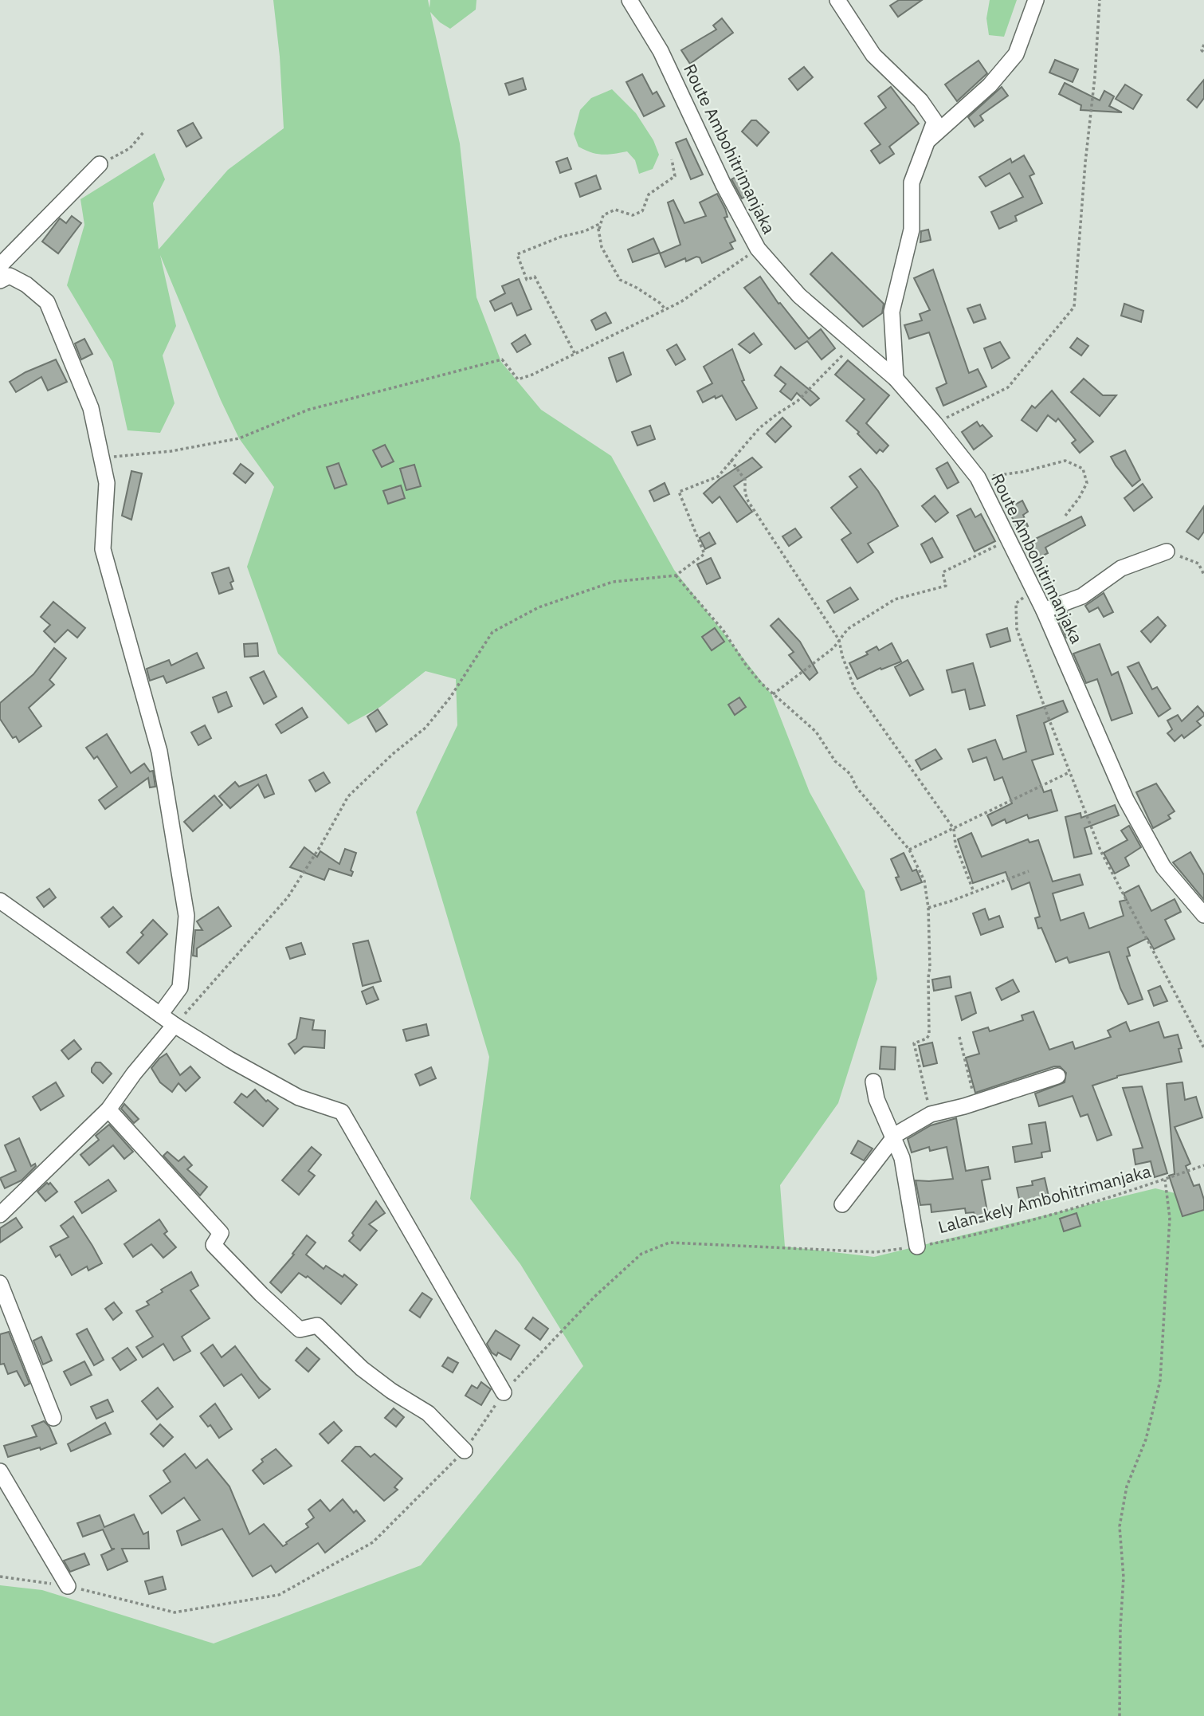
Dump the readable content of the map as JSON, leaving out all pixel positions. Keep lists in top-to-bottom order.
{
  "streets": {
    "street": ["Route Ambohitrimanjaka"],
    "path": ["Lalan-kely Ambohitrimanjaka"]
  }
}
